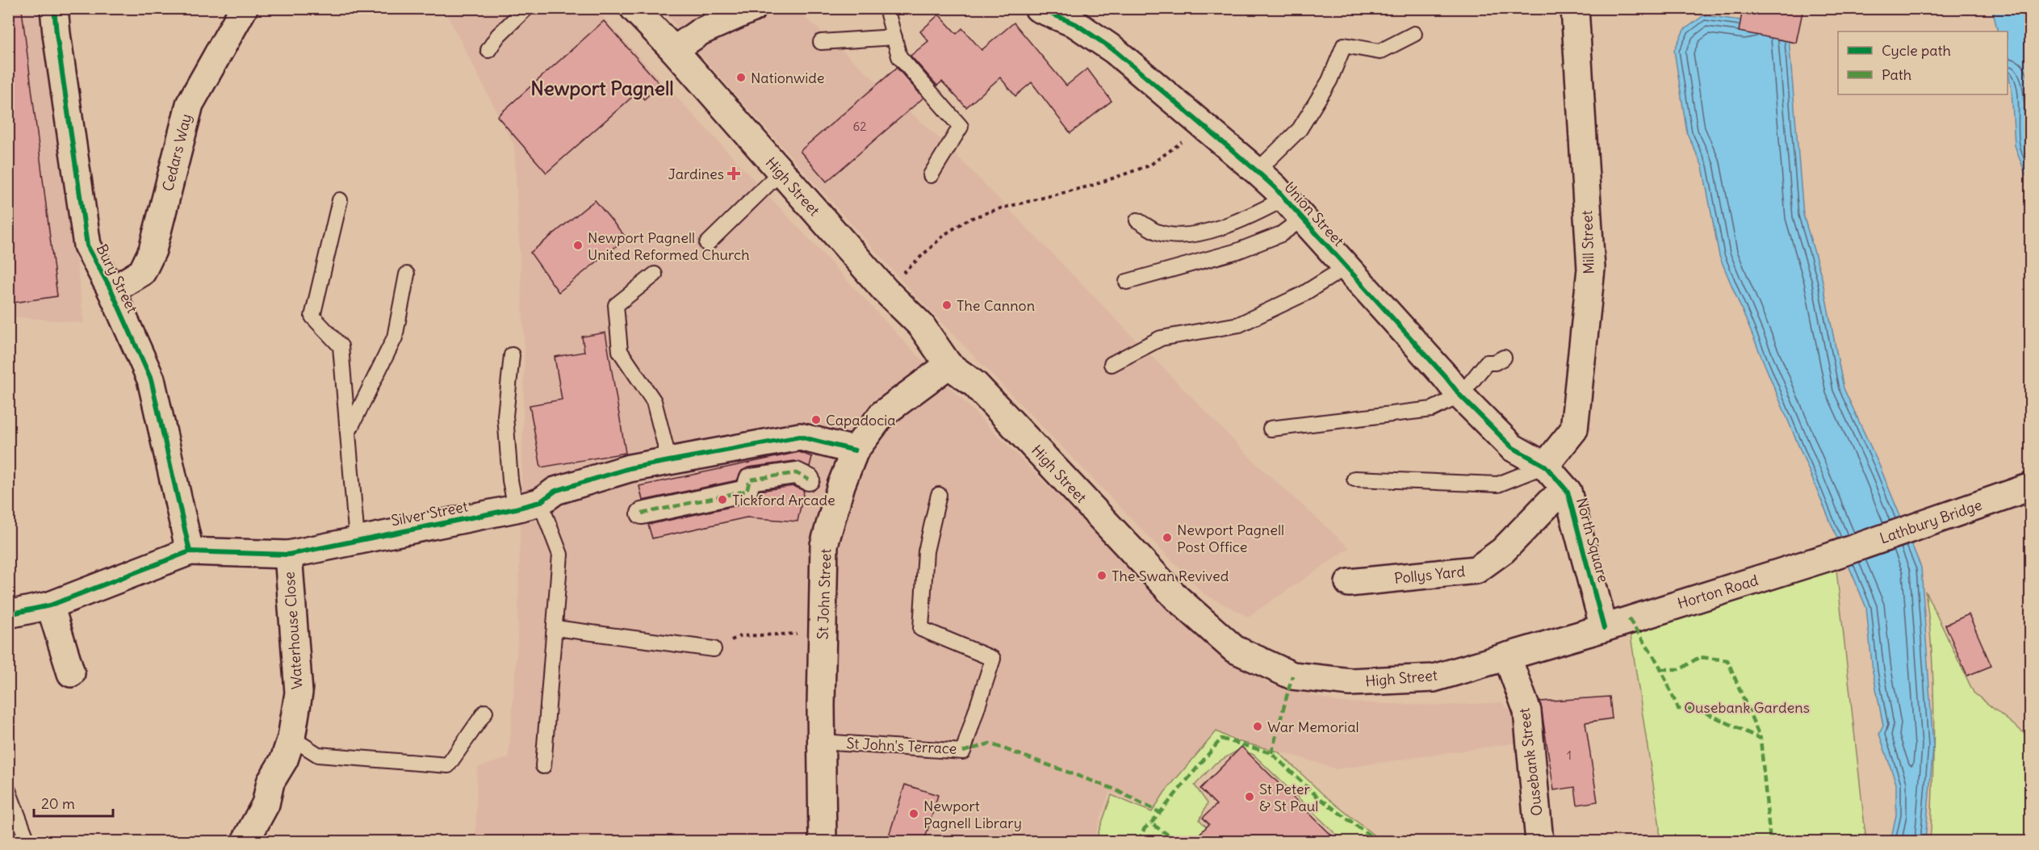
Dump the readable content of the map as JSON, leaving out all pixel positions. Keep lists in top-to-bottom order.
{
  "streets": {
    "street": [
      "Cedars Way",
      "High Street",
      "Union Street",
      "Mill Street",
      "Bury Street",
      "Silver Street",
      "Lathbury Bridge",
      "North Square",
      "Pollys Yard",
      "Horton Road",
      "St John Street",
      "Waterhouse Close",
      "Ousebank Street"
    ],
    "lane": ["St John's Terrace"]
  },
  "crossings": [
    ["Cedars Way", "Bury Street"],
    ["High Street", "North Square"],
    ["High Street", "Horton Road"],
    ["High Street", "St John Street"],
    ["High Street", "Ousebank Street"],
    ["Union Street", "Mill Street"],
    ["Union Street", "North Square"],
    ["Mill Street", "North Square"],
    ["Bury Street", "Silver Street"],
    ["Silver Street", "St John Street"],
    ["Silver Street", "Waterhouse Close"],
    ["Lathbury Bridge", "Horton Road"],
    ["North Square", "Pollys Yard"],
    ["North Square", "Horton Road"],
    ["St John Street", "St John's Terrace"]
  ],
  "districts": ["Newport Pagnell"],
  "parks": ["Ousebank Gardens"],
  "places": {
    "other": [
      "Nationwide",
      "Newport Pagnell United Reformed Church",
      "The Cannon",
      "Capadocia",
      "Tickford Arcade",
      "Newport Pagnell Post Office",
      "The Swan Revived",
      "War Memorial",
      "St Peter & St Paul",
      "Newport Pagnell Library"
    ],
    "health": ["Jardines"]
  },
  "house_numbers": ["62", "1"],
  "legend": ["Cycle path", "Path"],
  "scale_bar": "20 m"
}
